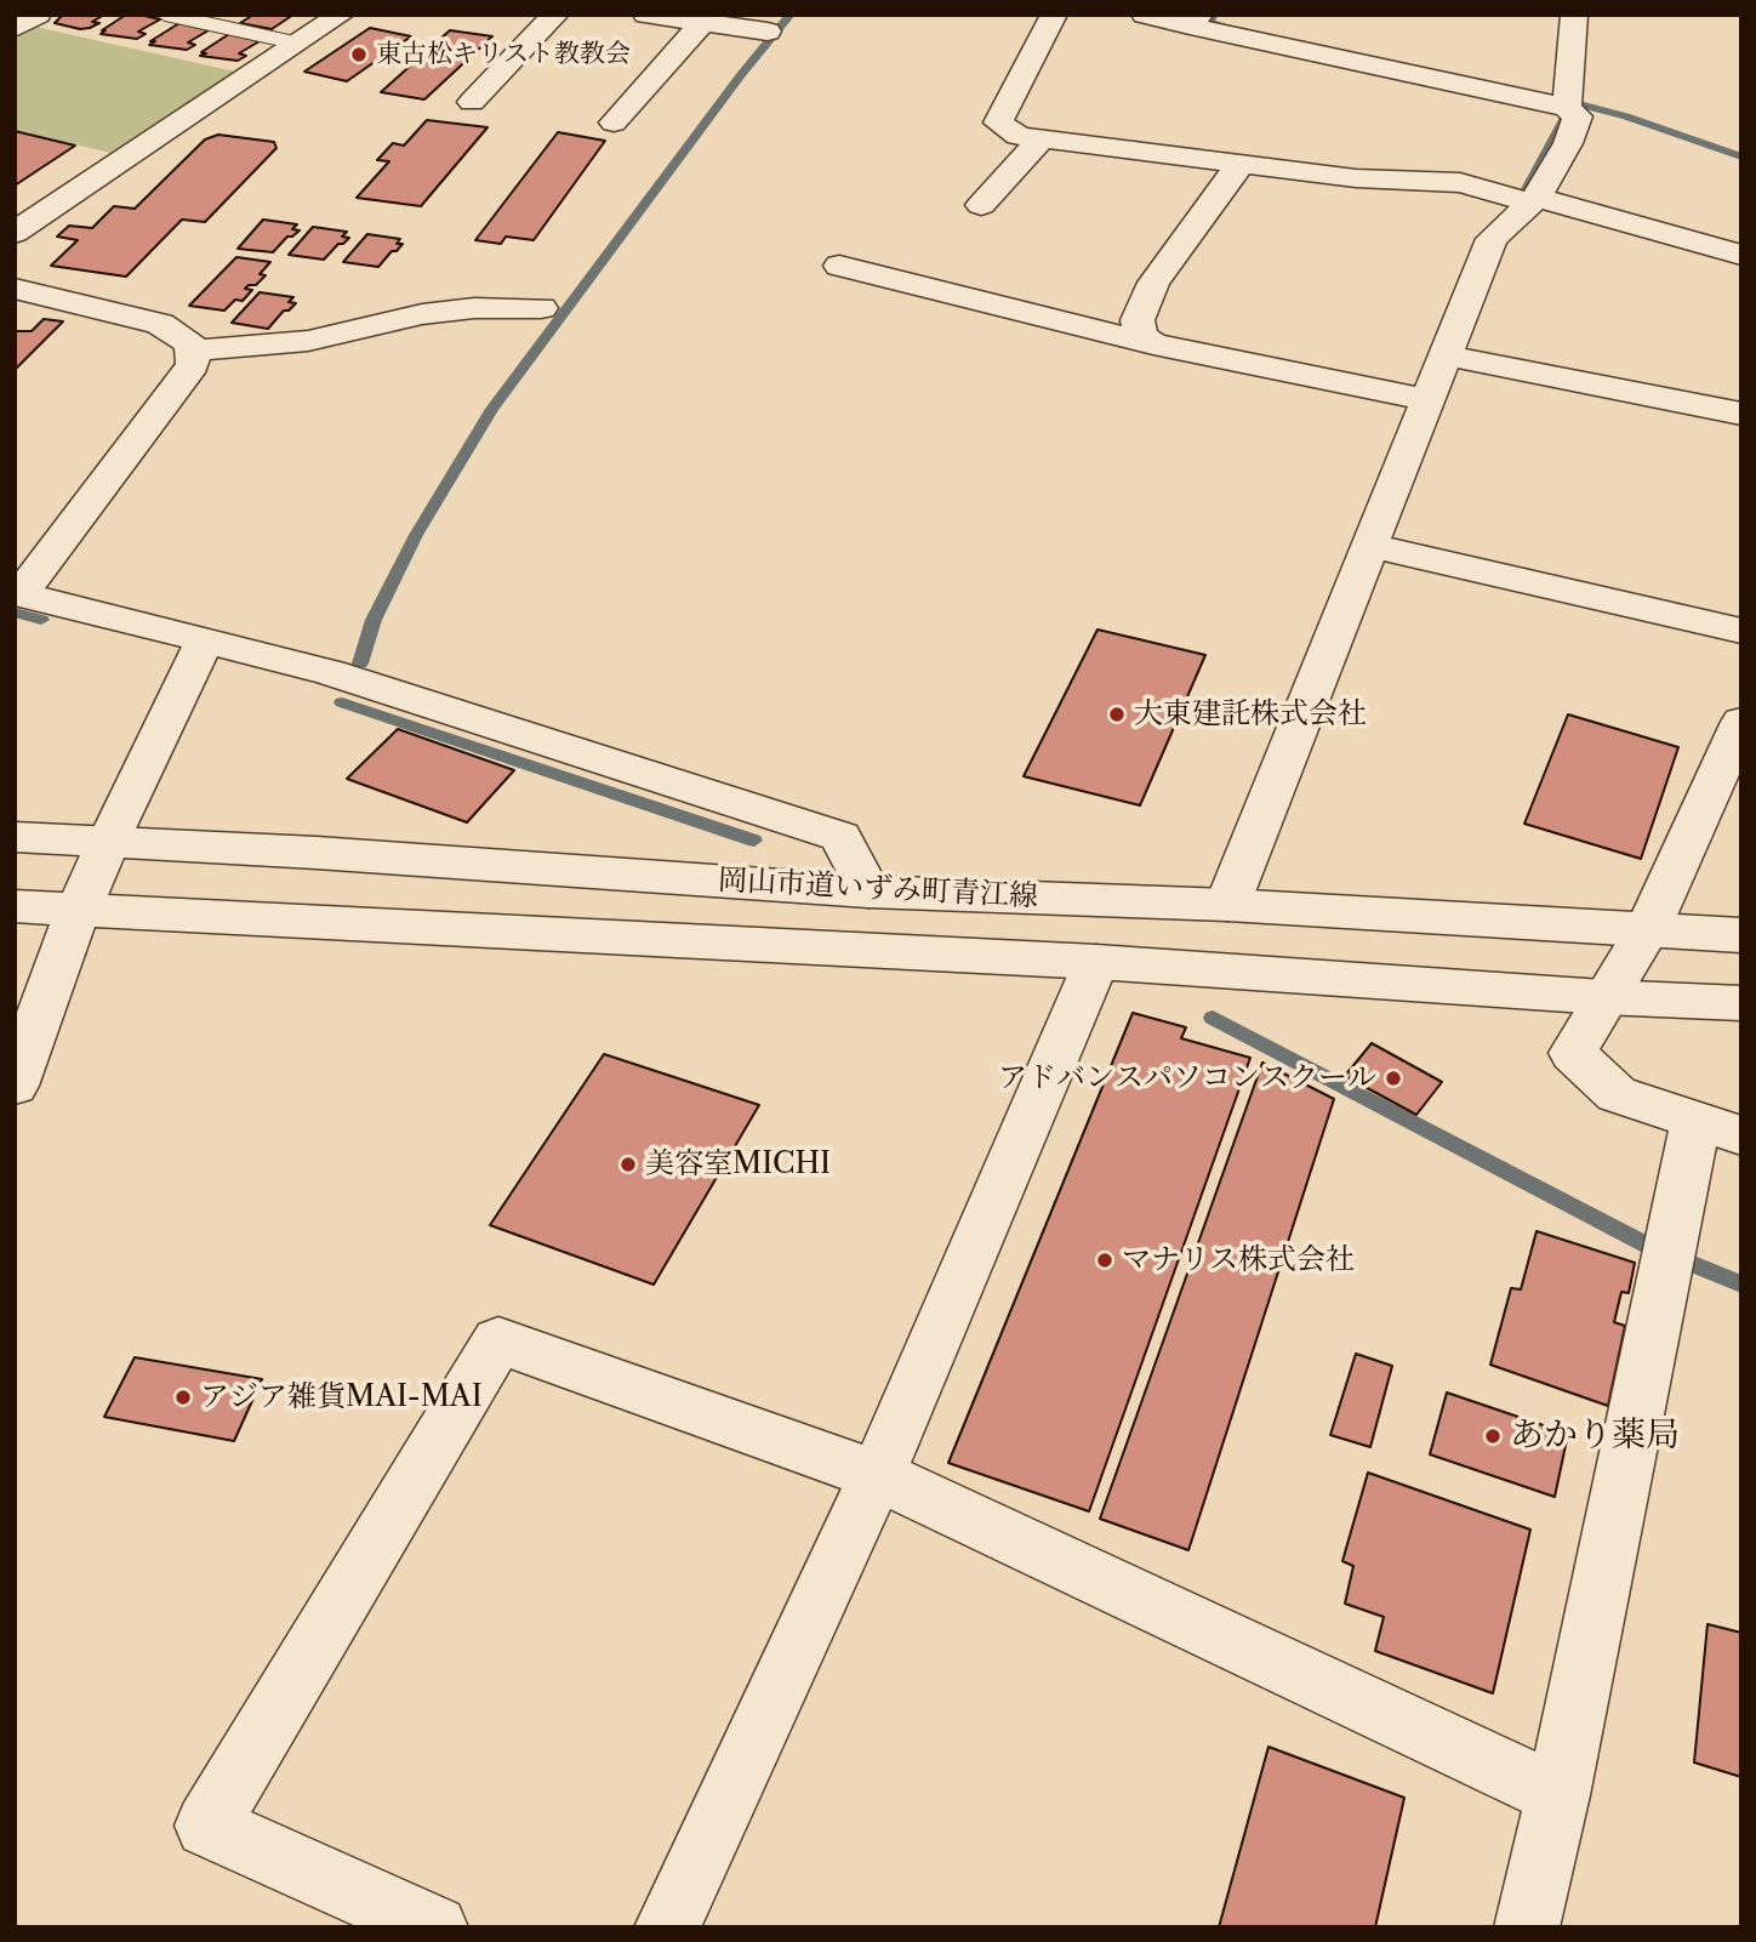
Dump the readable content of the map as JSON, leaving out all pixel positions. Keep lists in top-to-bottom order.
{
  "streets": {
    "street": ["岡山市道いずみ町青江線"]
  },
  "places": [
    "東古松キリスト教教会",
    "大東建託株式会社",
    "アドバンスパソコンスクール",
    "美容室MICHI",
    "マナリス株式会社",
    "アジア雑貨MAI-MAI",
    "あかり薬局"
  ]
}
